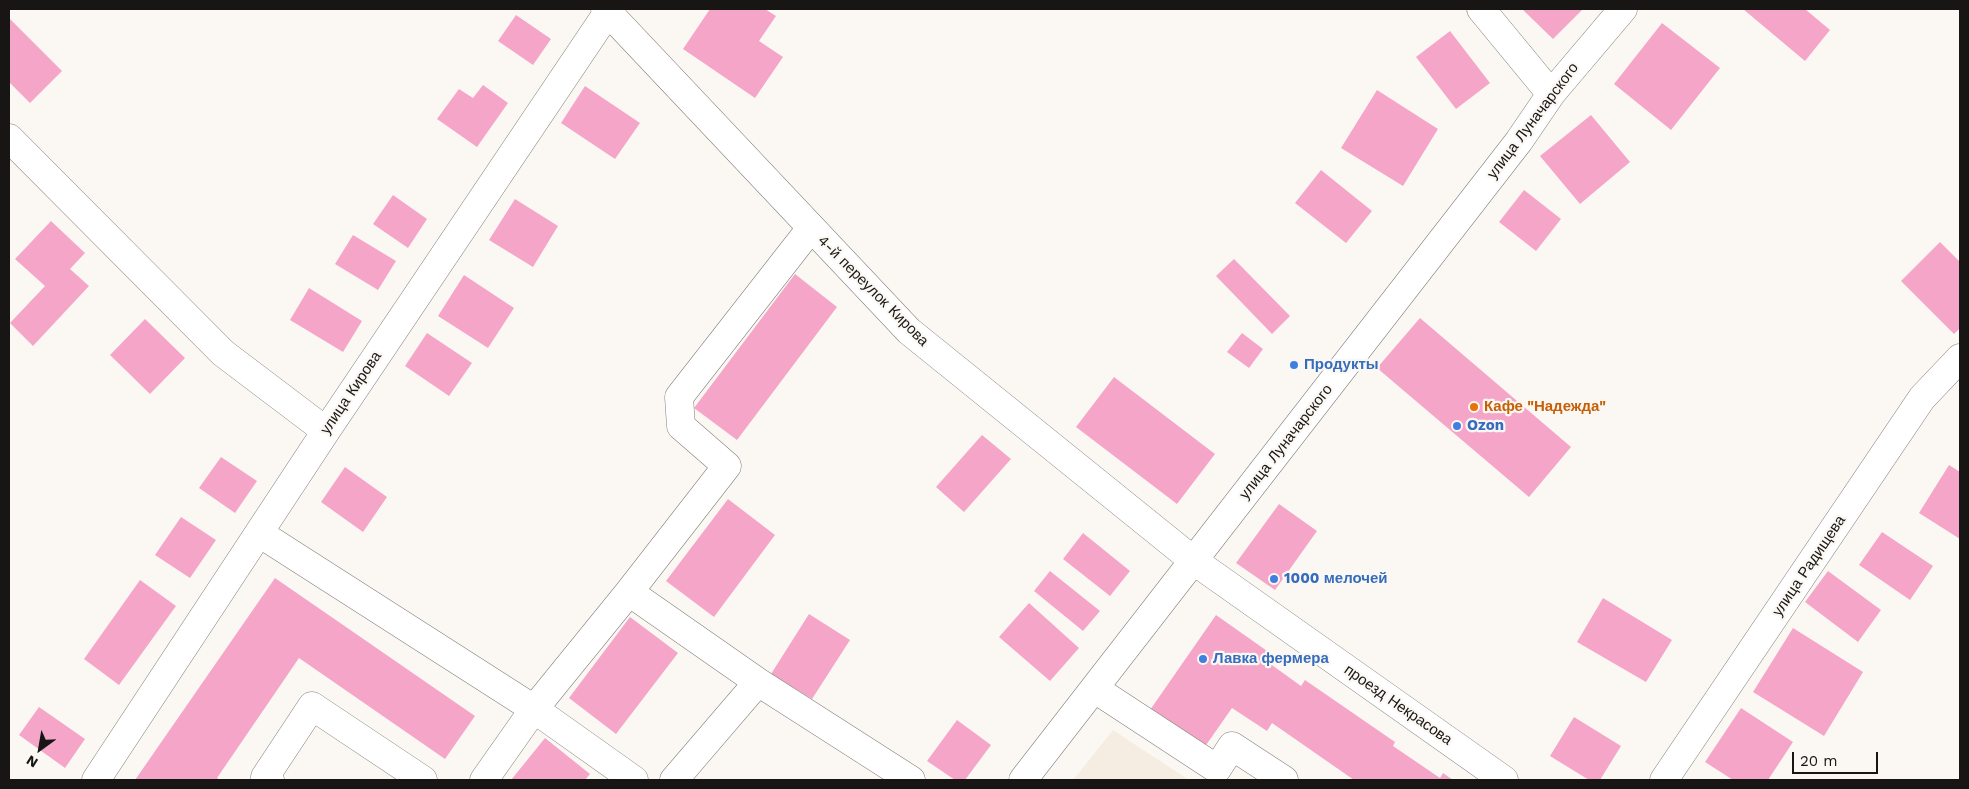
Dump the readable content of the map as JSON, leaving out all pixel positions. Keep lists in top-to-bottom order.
{
  "streets": {
    "street": [
      "улица Луначарского",
      "4-й переулок Кирова",
      "улица Кирова",
      "улица Радищева",
      "проезд Некрасова"
    ]
  },
  "crossings": [
    ["улица Луначарского", "4-й переулок Кирова"],
    ["улица Луначарского", "проезд Некрасова"],
    ["4-й переулок Кирова", "улица Кирова"],
    ["4-й переулок Кирова", "проезд Некрасова"]
  ],
  "places": [
    "Продукты",
    "Кафе \"Надежда\"",
    "Ozon",
    "1000 мелочей",
    "Лавка фермера"
  ],
  "scale_bar": "20 m",
  "north": "bottom left"
}
